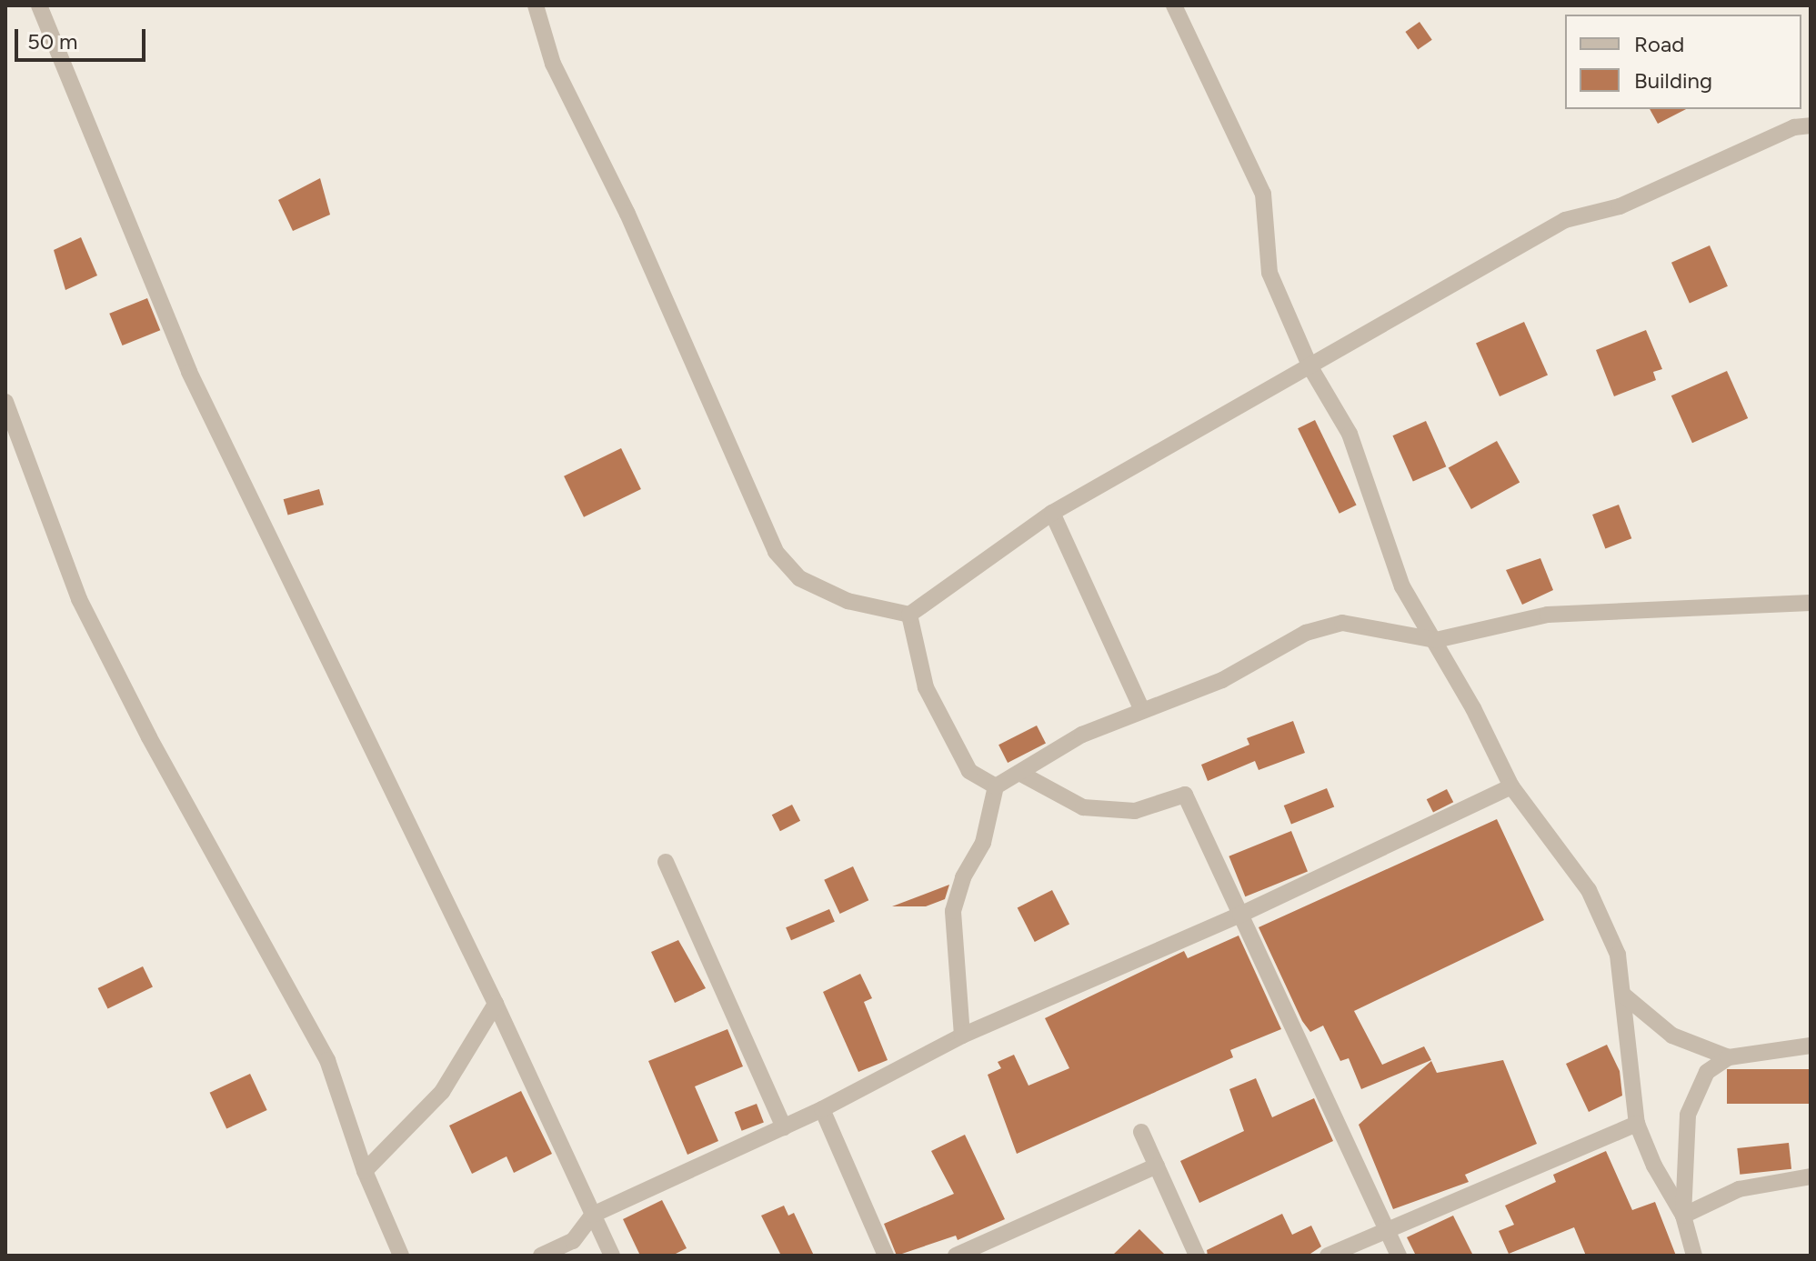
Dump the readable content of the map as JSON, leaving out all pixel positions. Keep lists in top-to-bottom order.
{
  "legend": ["Road", "Building"],
  "scale_bar": "50 m"
}
